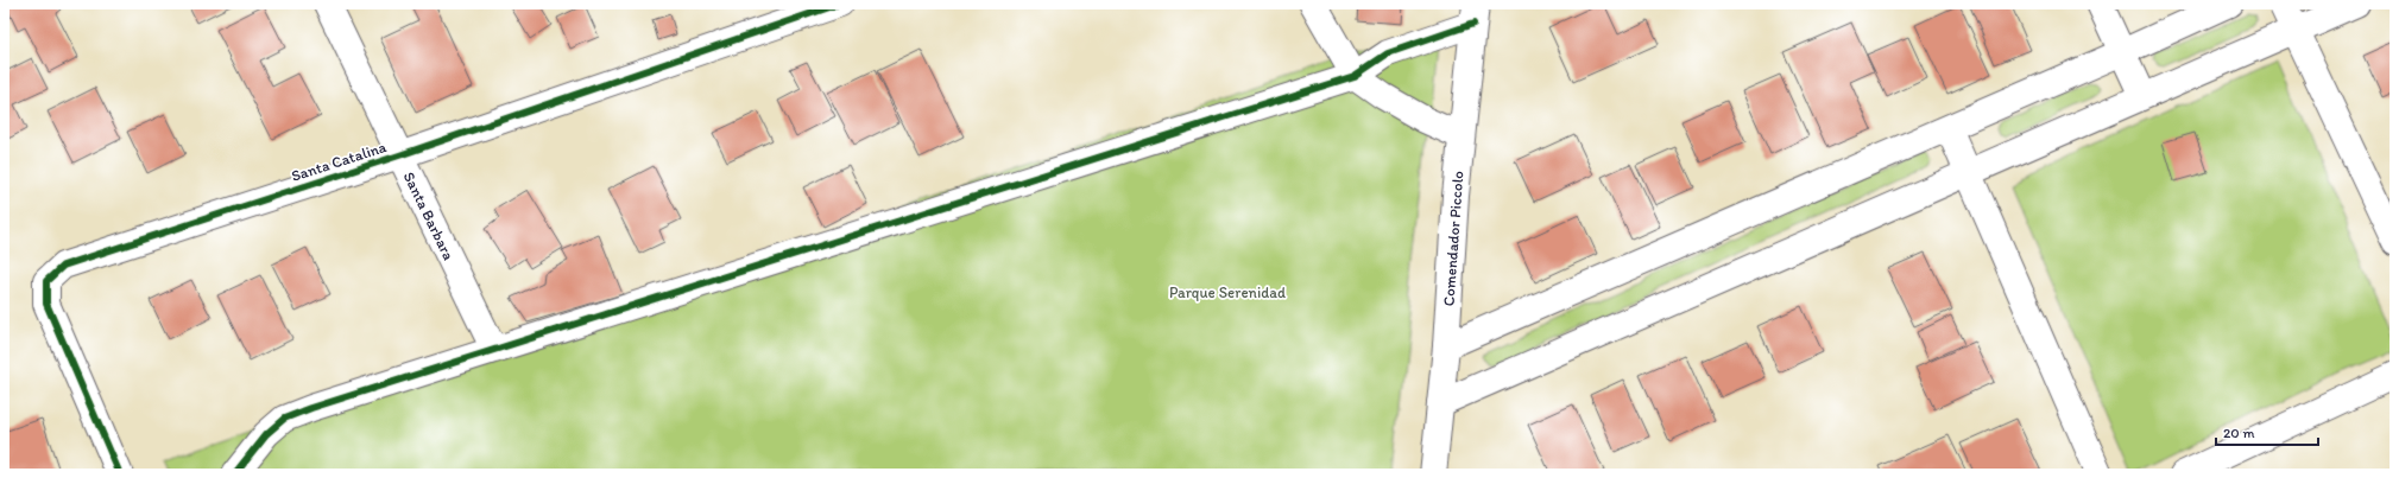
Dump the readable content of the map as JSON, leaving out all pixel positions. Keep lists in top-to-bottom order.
{
  "streets": {
    "street": ["Santa Catalina", "Santa Barbara", "Comendador Piccolo"]
  },
  "crossings": [
    ["Santa Catalina", "Santa Barbara"]
  ],
  "parks": ["Parque Serenidad"],
  "scale_bar": "20 m"
}
